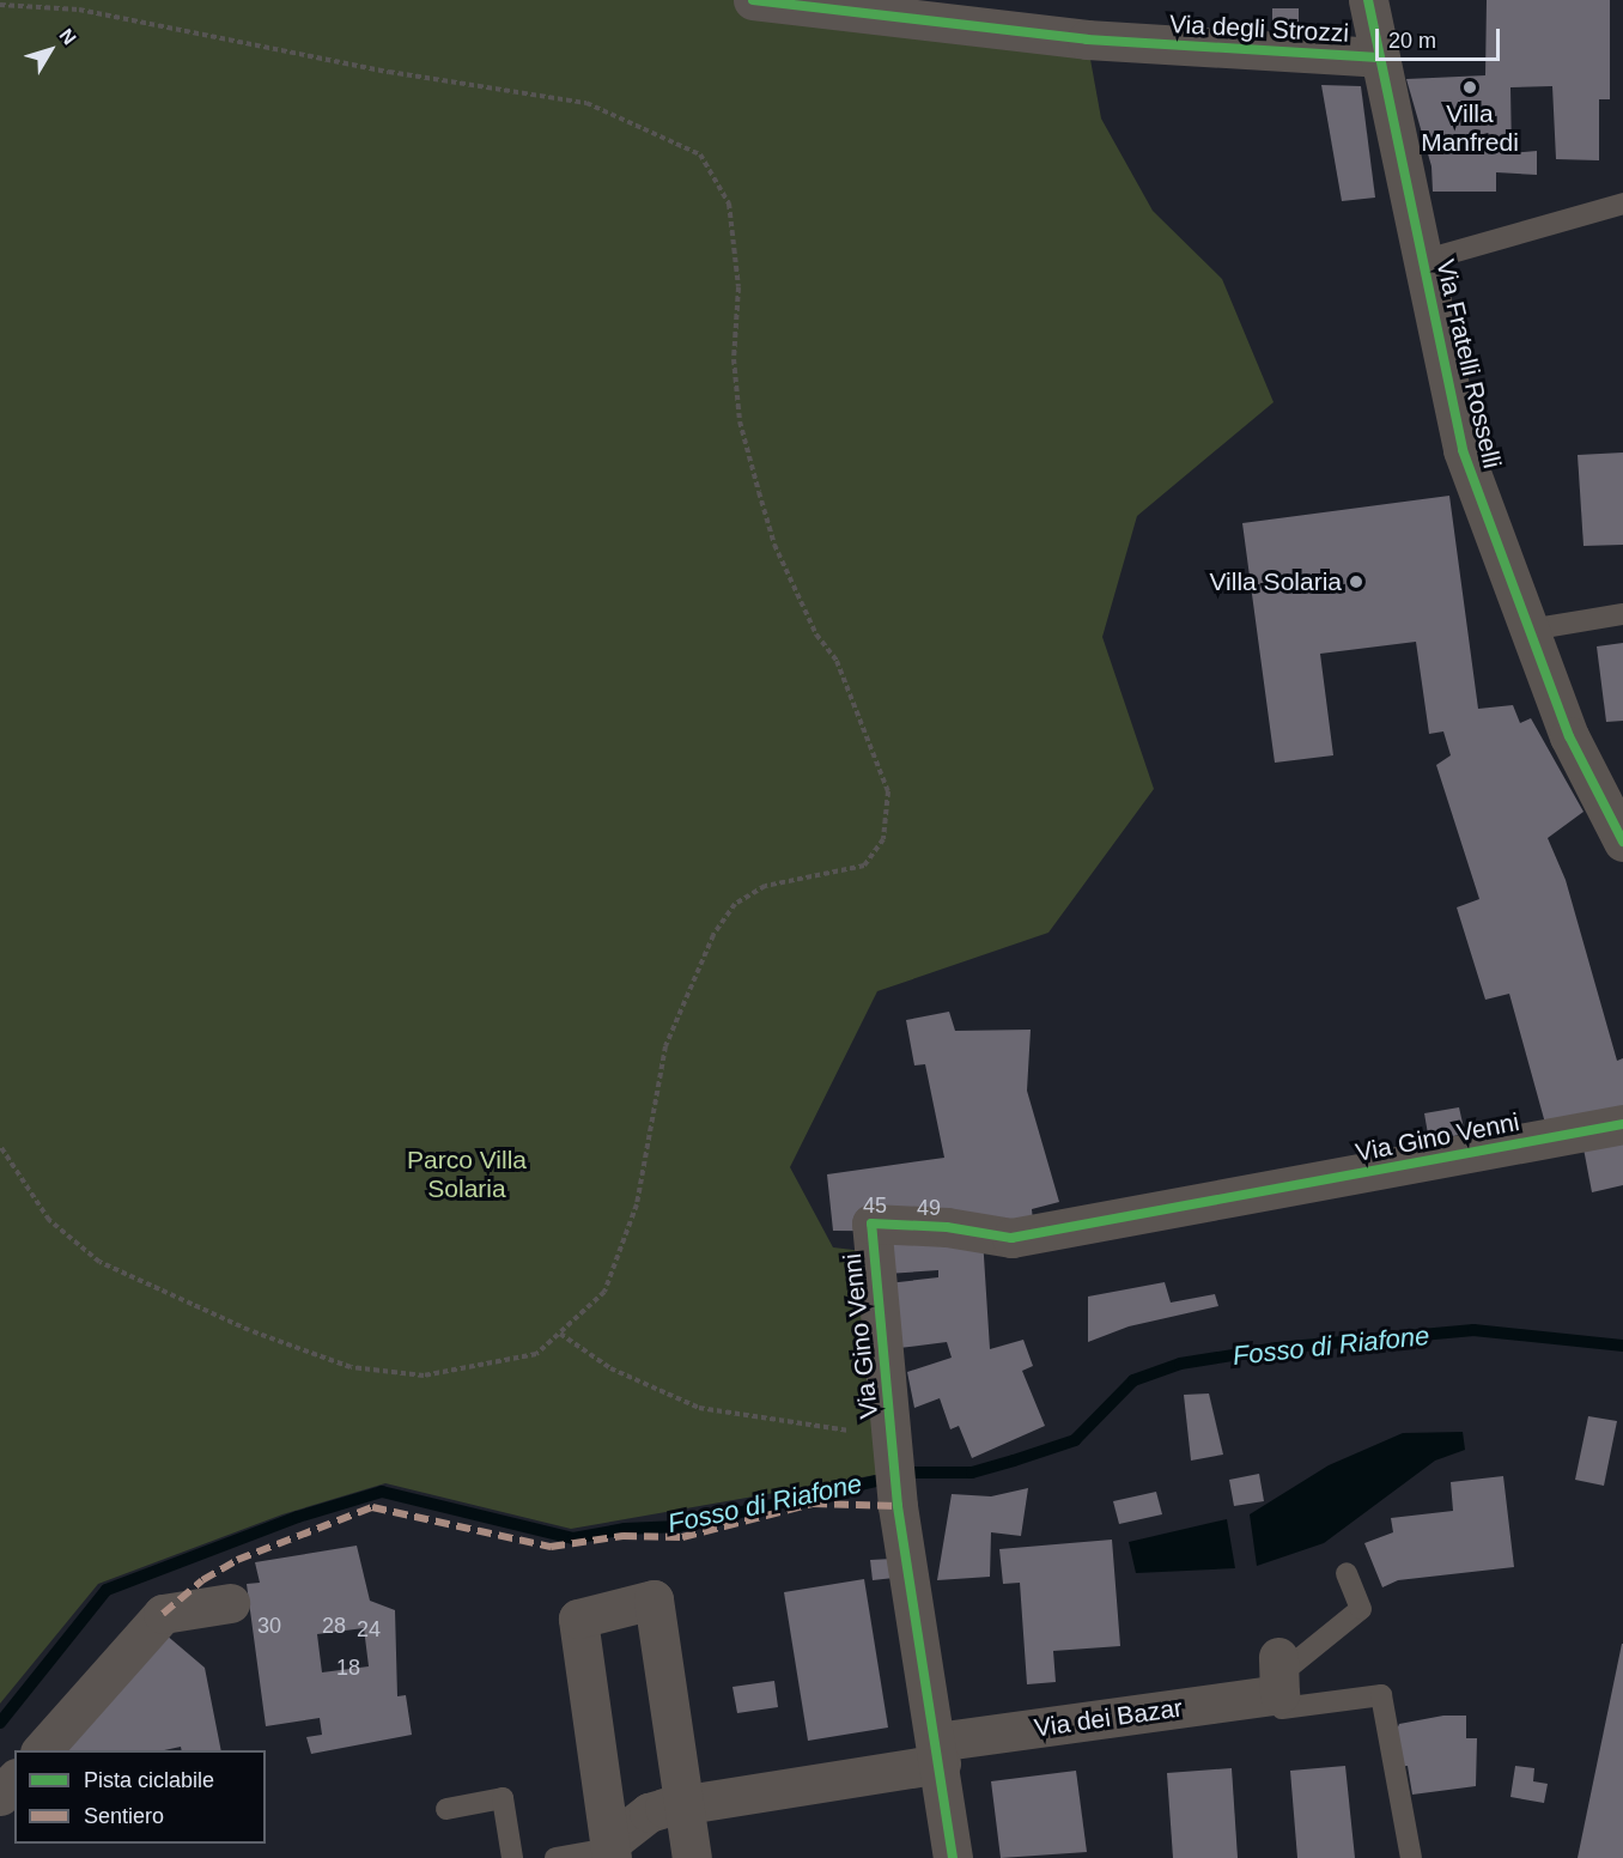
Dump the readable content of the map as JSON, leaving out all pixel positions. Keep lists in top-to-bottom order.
{
  "streets": {
    "street": [
      "Via degli Strozzi",
      "Via Fratelli Rosselli",
      "Via Gino Venni",
      "Via dei Bazar"
    ]
  },
  "crossings": [
    ["Via degli Strozzi", "Via Fratelli Rosselli"],
    ["Via Gino Venni", "Via dei Bazar"]
  ],
  "water": ["Fosso di Riafone"],
  "parks": ["Parco Villa Solaria"],
  "places": ["Villa Manfredi", "Villa Solaria"],
  "house_numbers": [
    "45",
    "49",
    "30",
    "28",
    "24",
    "18"
  ],
  "legend": ["Pista ciclabile", "Sentiero"],
  "scale_bar": "20 m",
  "north": "top right"
}
